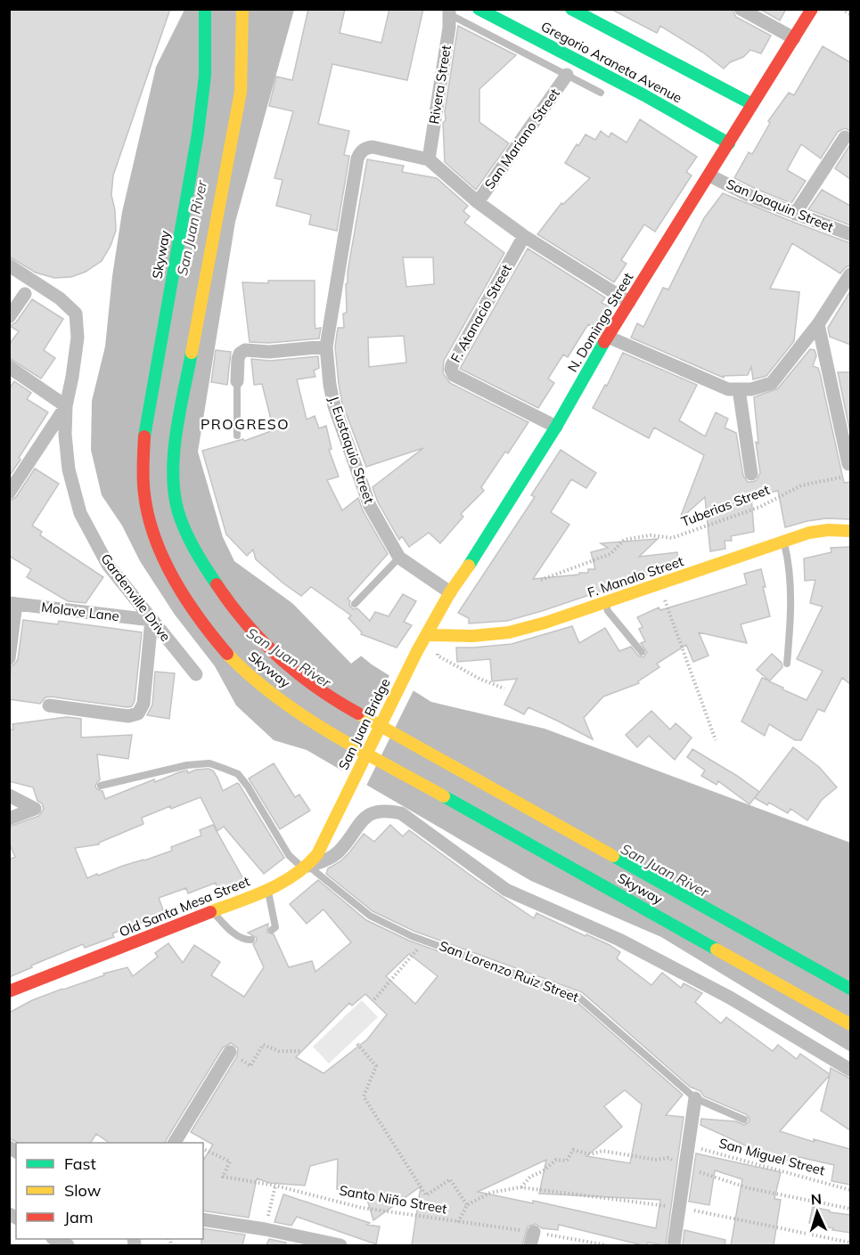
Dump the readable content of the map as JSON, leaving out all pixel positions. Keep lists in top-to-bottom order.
{
  "streets": {
    "main road": [
      "Gregorio Araneta Avenue",
      "Skyway",
      "N. Domingo Street",
      "F. Manalo Street",
      "San Juan Bridge",
      "Old Santa Mesa Street"
    ],
    "street": [
      "Rivera Street",
      "San Mariano Street",
      "San Joaquin Street",
      "F. Atanacio Street",
      "J. Eustaquio Street",
      "Gardenville Drive",
      "Molave Lane"
    ],
    "lane": ["San Lorenzo Ruiz Street"],
    "path": ["Tuberias Street", "San Miguel Street", "Santo Niño Street"]
  },
  "crossings": [
    ["Gregorio Araneta Avenue", "N. Domingo Street"],
    ["Rivera Street", "J. Eustaquio Street"],
    ["San Joaquin Street", "N. Domingo Street"],
    ["F. Atanacio Street", "N. Domingo Street"],
    ["N. Domingo Street", "J. Eustaquio Street"],
    ["N. Domingo Street", "F. Manalo Street"],
    ["N. Domingo Street", "San Juan Bridge"],
    ["Gardenville Drive", "Molave Lane"],
    ["San Juan Bridge", "Old Santa Mesa Street"],
    ["Old Santa Mesa Street", "San Lorenzo Ruiz Street"]
  ],
  "districts": ["PROGRESO"],
  "water": ["San Juan River"],
  "legend": ["Fast", "Slow", "Jam"],
  "north": "top"
}
